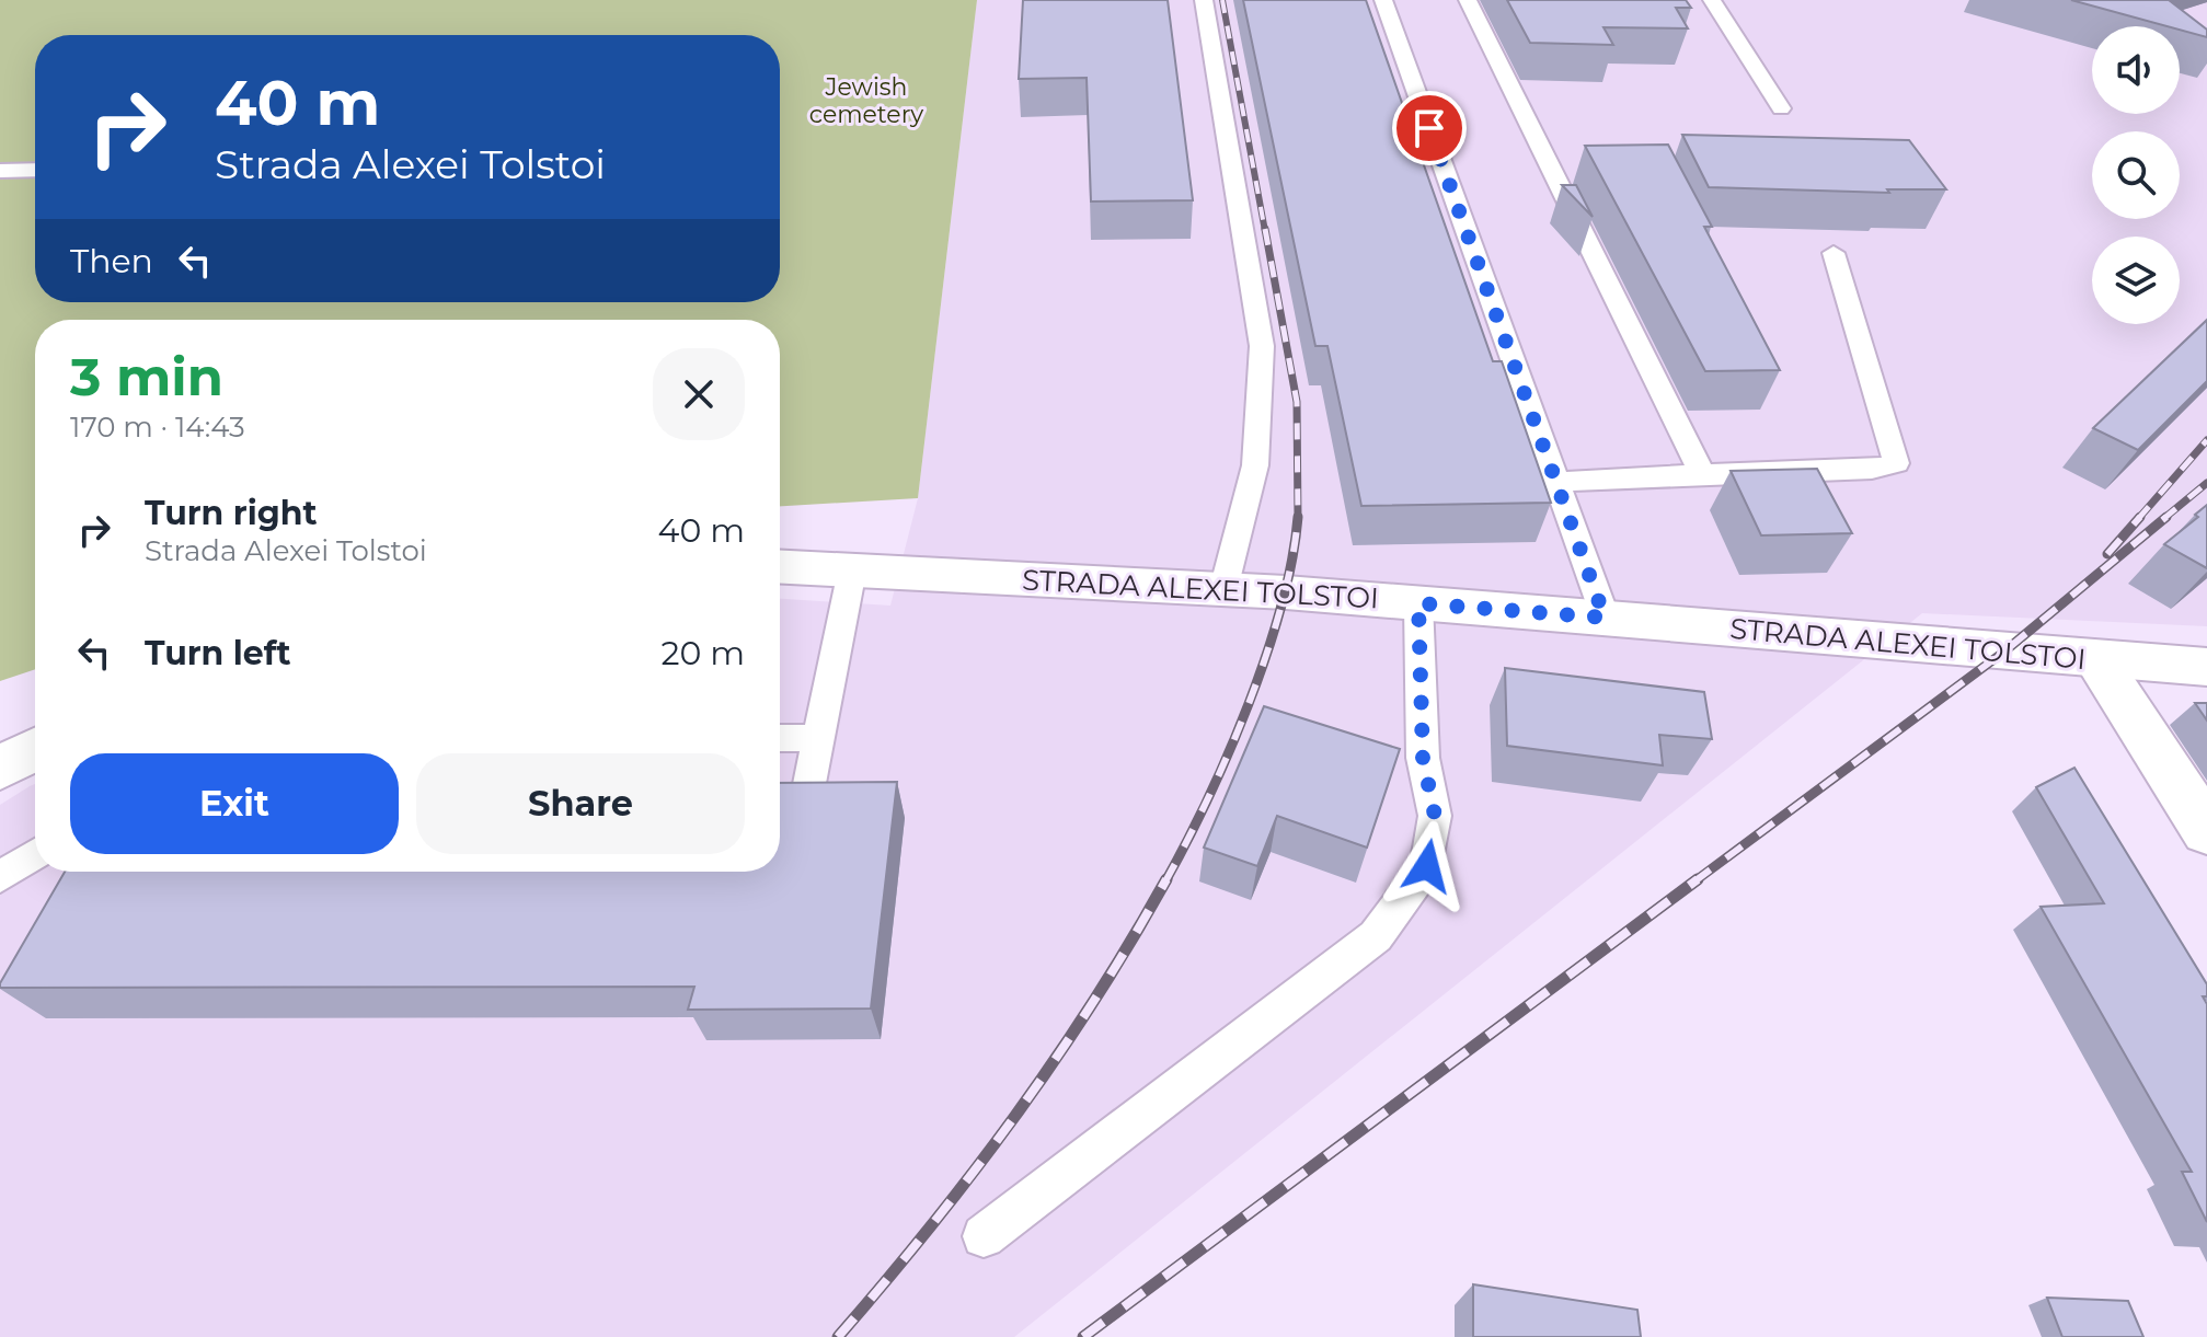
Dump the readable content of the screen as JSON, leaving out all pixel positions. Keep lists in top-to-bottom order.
{
  "streets": {
    "main road": ["STRADA ALEXEI TOLSTOI"]
  },
  "parks": ["Jewish cemetery"],
  "page": {
    "turn": ["40 m", "Strada Alexei Tolstoi"],
    "then": "Then",
    "heading": ["3 min", "170 m · 14:43"],
    "list": [
      {
        "name": "Turn right",
        "note": "Strada Alexei Tolstoi",
        "value": "40 m"
      },
      {
        "name": "Turn left",
        "value": "20 m"
      }
    ],
    "buttons": ["Exit", "Share"]
  }
}
